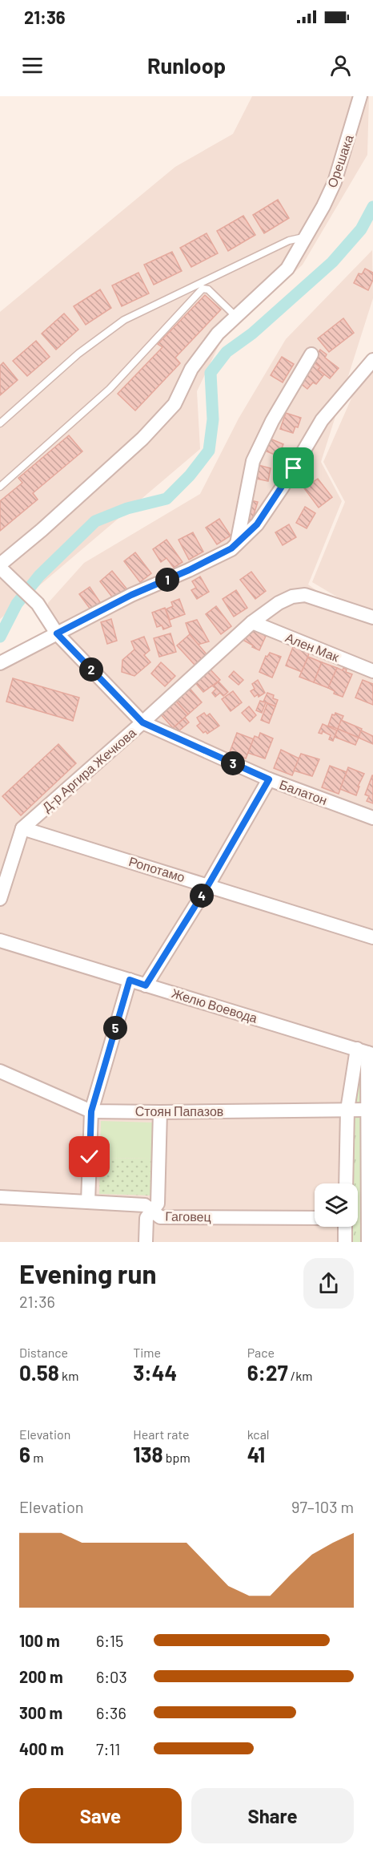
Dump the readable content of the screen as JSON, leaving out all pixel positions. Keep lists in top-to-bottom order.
{
  "streets": {
    "street": [
      "Орешака",
      "Ален Мак",
      "Д-р Аргира Жечкова",
      "Балатон",
      "Ропотамо",
      "Желю Воевода",
      "Стоян Папазов",
      "Гаговец"
    ]
  },
  "crossings": [
    ["Орешака", "Балатон"],
    ["Ален Мак", "Д-р Аргира Жечкова"],
    ["Д-р Аргира Жечкова", "Балатон"],
    ["Д-р Аргира Жечкова", "Ропотамо"]
  ],
  "page": {
    "status": "21:36",
    "header": "Runloop",
    "pins": [
      "1",
      "2",
      "3",
      "4",
      "5"
    ],
    "heading": ["Evening run", "21:36"],
    "stats": [
      ["Distance", "0.58 km"],
      ["Time", "3:44"],
      ["Pace", "6:27 /km"],
      ["Elevation", "6 m"],
      ["Heart rate", "138 bpm"],
      ["kcal", "41"]
    ],
    "chart": ["Elevation", "97–103 m"],
    "list": [
      {
        "name": "100 m",
        "note": "6:15"
      },
      {
        "name": "200 m",
        "note": "6:03"
      },
      {
        "name": "300 m",
        "note": "6:36"
      },
      {
        "name": "400 m",
        "note": "7:11"
      }
    ],
    "buttons": ["Save", "Share"]
  }
}
